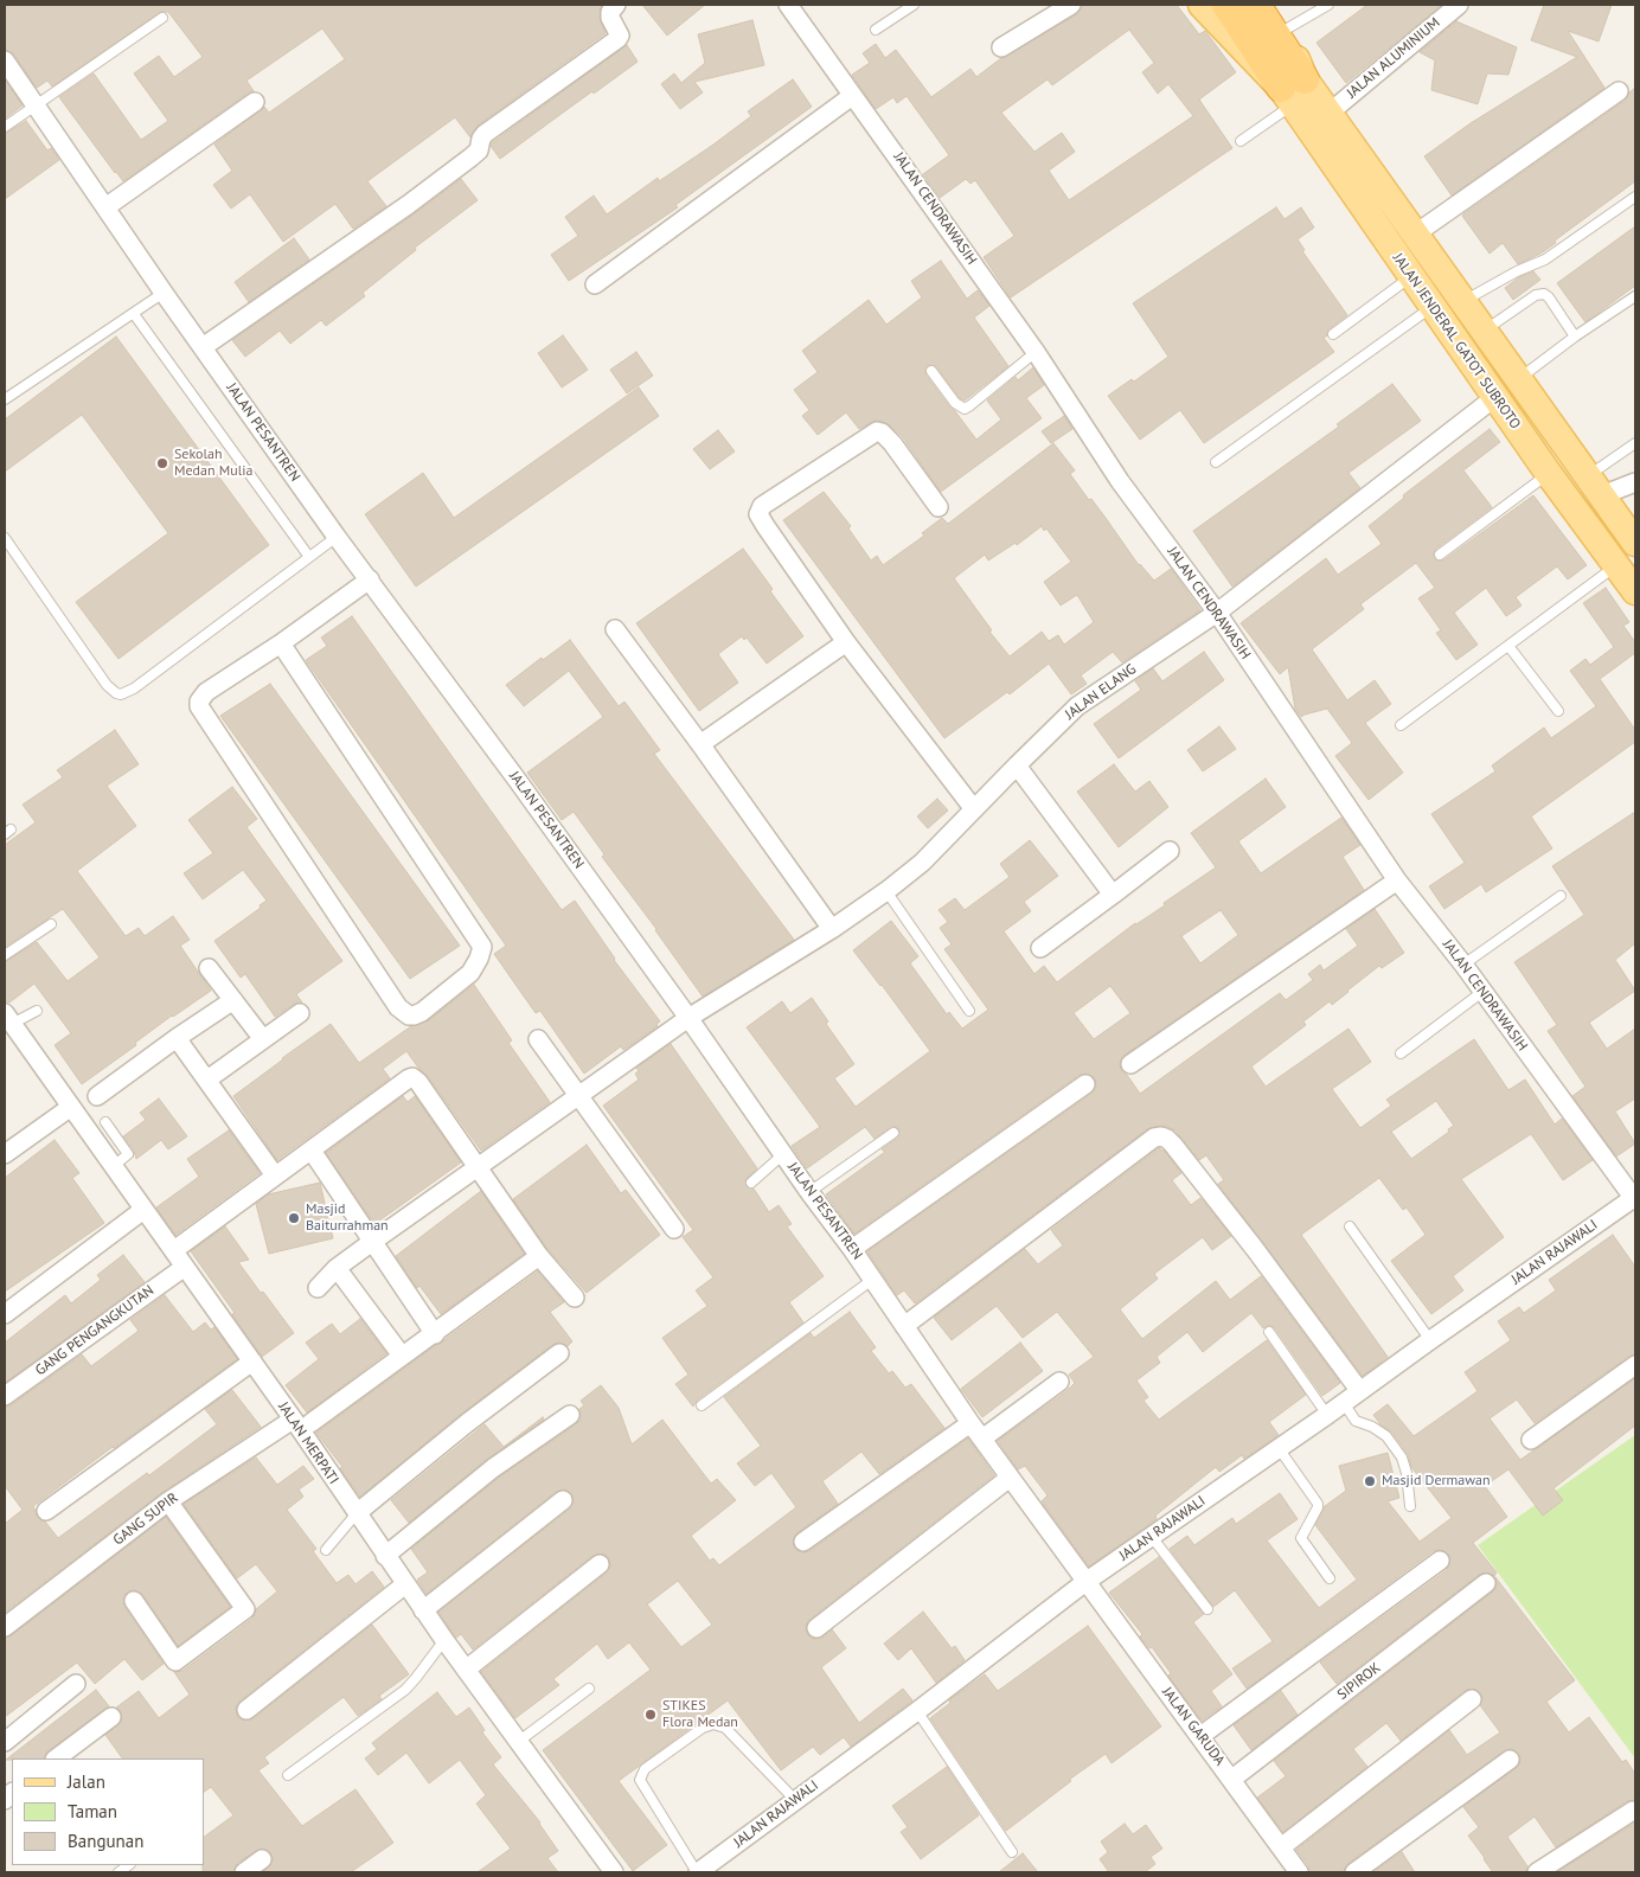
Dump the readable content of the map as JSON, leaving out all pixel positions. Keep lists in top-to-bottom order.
{
  "streets": {
    "highway": ["JALAN JENDERAL GATOT SUBROTO"],
    "street": [
      "JALAN ALUMINIUM",
      "JALAN CENDRAWASIH",
      "JALAN PESANTREN",
      "JALAN ELANG",
      "JALAN RAJAWALI",
      "GANG PENGANGKUTAN",
      "JALAN MERPATI",
      "GANG SUPIR",
      "SIPIROK",
      "JALAN GARUDA"
    ]
  },
  "crossings": [
    ["JALAN ALUMINIUM", "JALAN JENDERAL GATOT SUBROTO"],
    ["JALAN CENDRAWASIH", "JALAN ELANG"],
    ["JALAN CENDRAWASIH", "JALAN RAJAWALI"],
    ["JALAN JENDERAL GATOT SUBROTO", "JALAN ELANG"],
    ["JALAN PESANTREN", "JALAN ELANG"],
    ["JALAN PESANTREN", "JALAN RAJAWALI"],
    ["JALAN PESANTREN", "JALAN GARUDA"],
    ["JALAN RAJAWALI", "JALAN GARUDA"],
    ["GANG PENGANGKUTAN", "JALAN MERPATI"],
    ["JALAN MERPATI", "GANG SUPIR"],
    ["SIPIROK", "JALAN GARUDA"]
  ],
  "places": [
    "Sekolah Medan Mulia",
    "Masjid Baiturrahman",
    "Masjid Dermawan",
    "STIKES Flora Medan"
  ],
  "legend": ["Jalan", "Taman", "Bangunan"]
}
